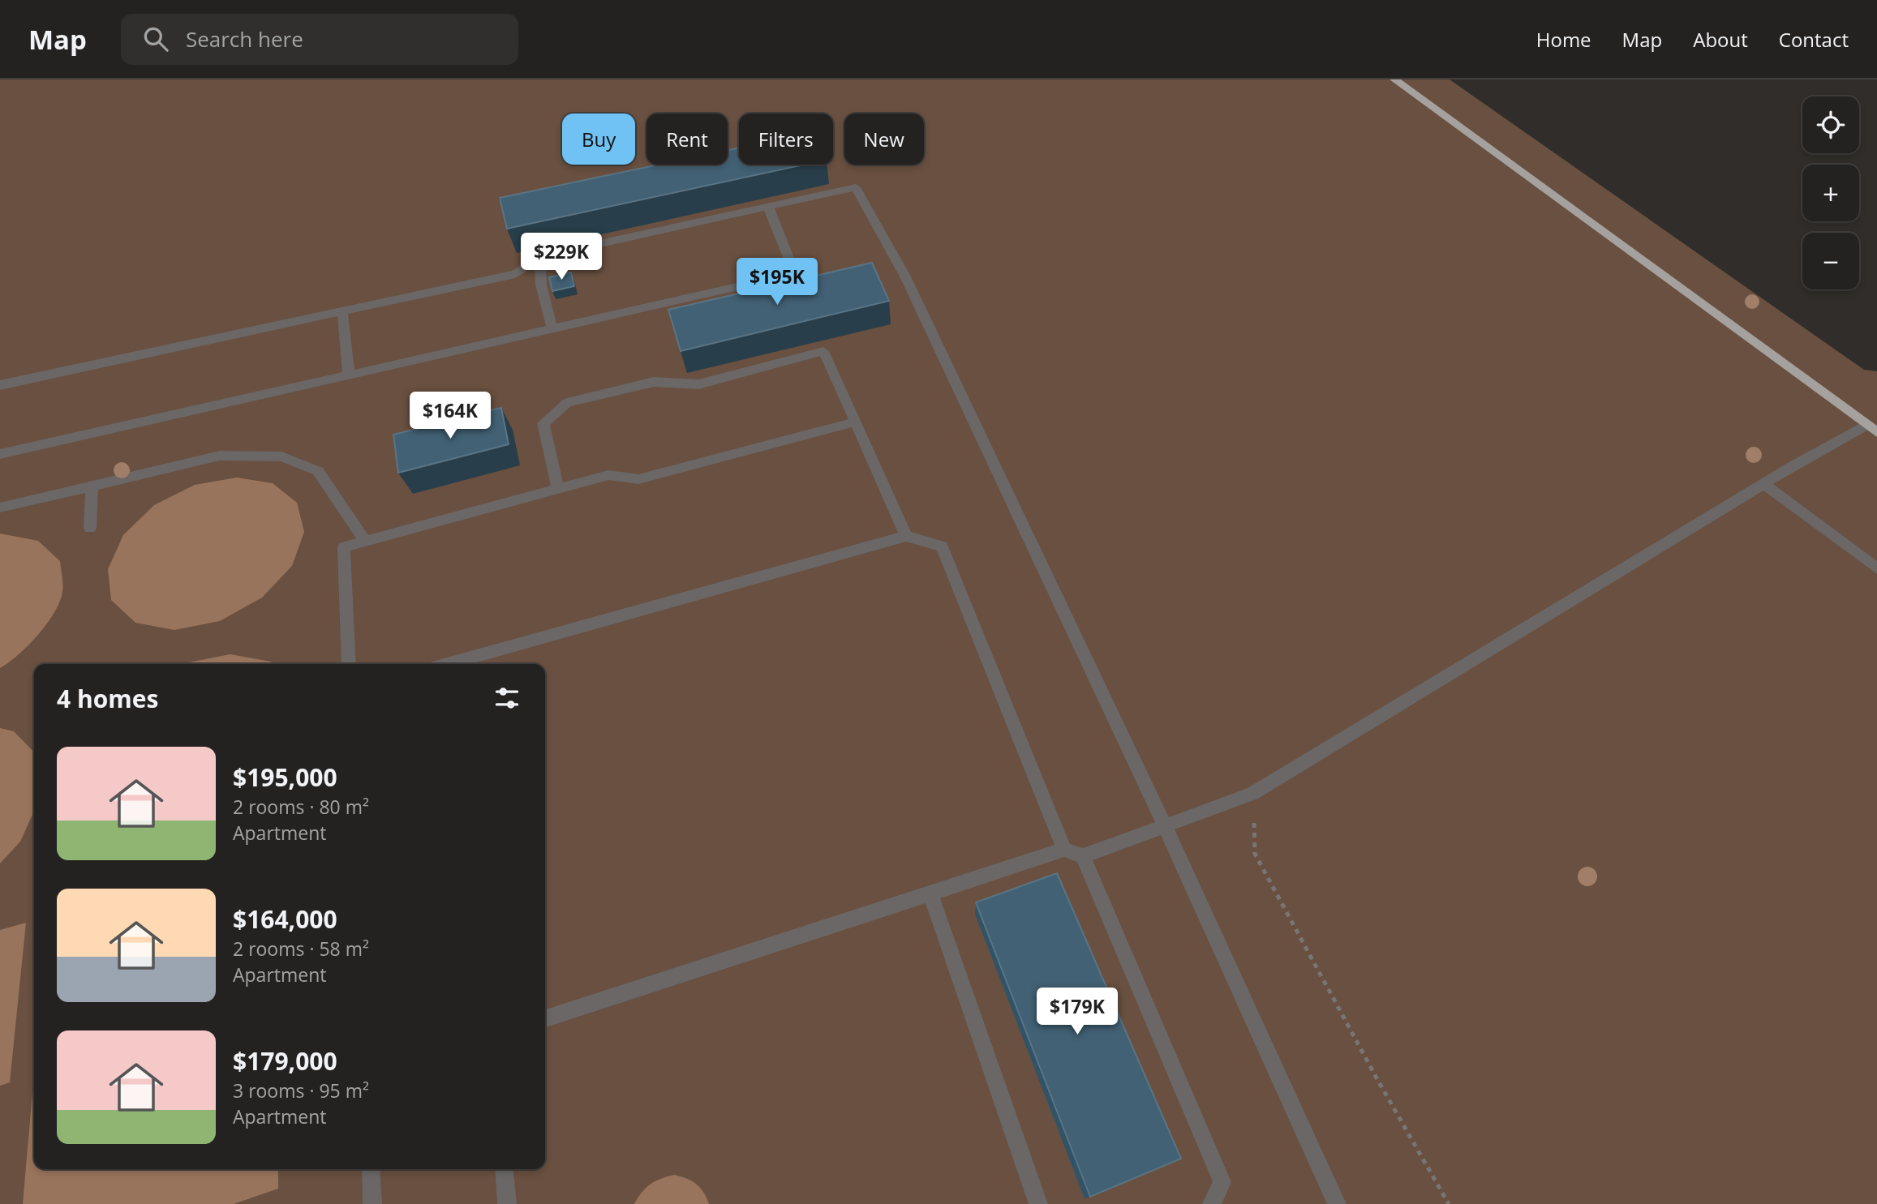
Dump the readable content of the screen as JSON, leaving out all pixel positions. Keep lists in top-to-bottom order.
{
  "page": {
    "header": "Map",
    "search": "Search here",
    "nav": [
      "Home",
      "Map",
      "About",
      "Contact"
    ],
    "map_buttons": ["+", "−"],
    "chip": [
      "Buy",
      "Rent",
      "Filters",
      "New"
    ],
    "price": [
      "$229K",
      "$195K",
      "$164K",
      "$179K"
    ],
    "heading": "4 homes",
    "list": [
      {
        "name": "$195,000",
        "note": "2 rooms · 80 m² · Apartment"
      },
      {
        "name": "$164,000",
        "note": "2 rooms · 58 m² · Apartment"
      },
      {
        "name": "$179,000",
        "note": "3 rooms · 95 m² · Apartment"
      }
    ]
  }
}
